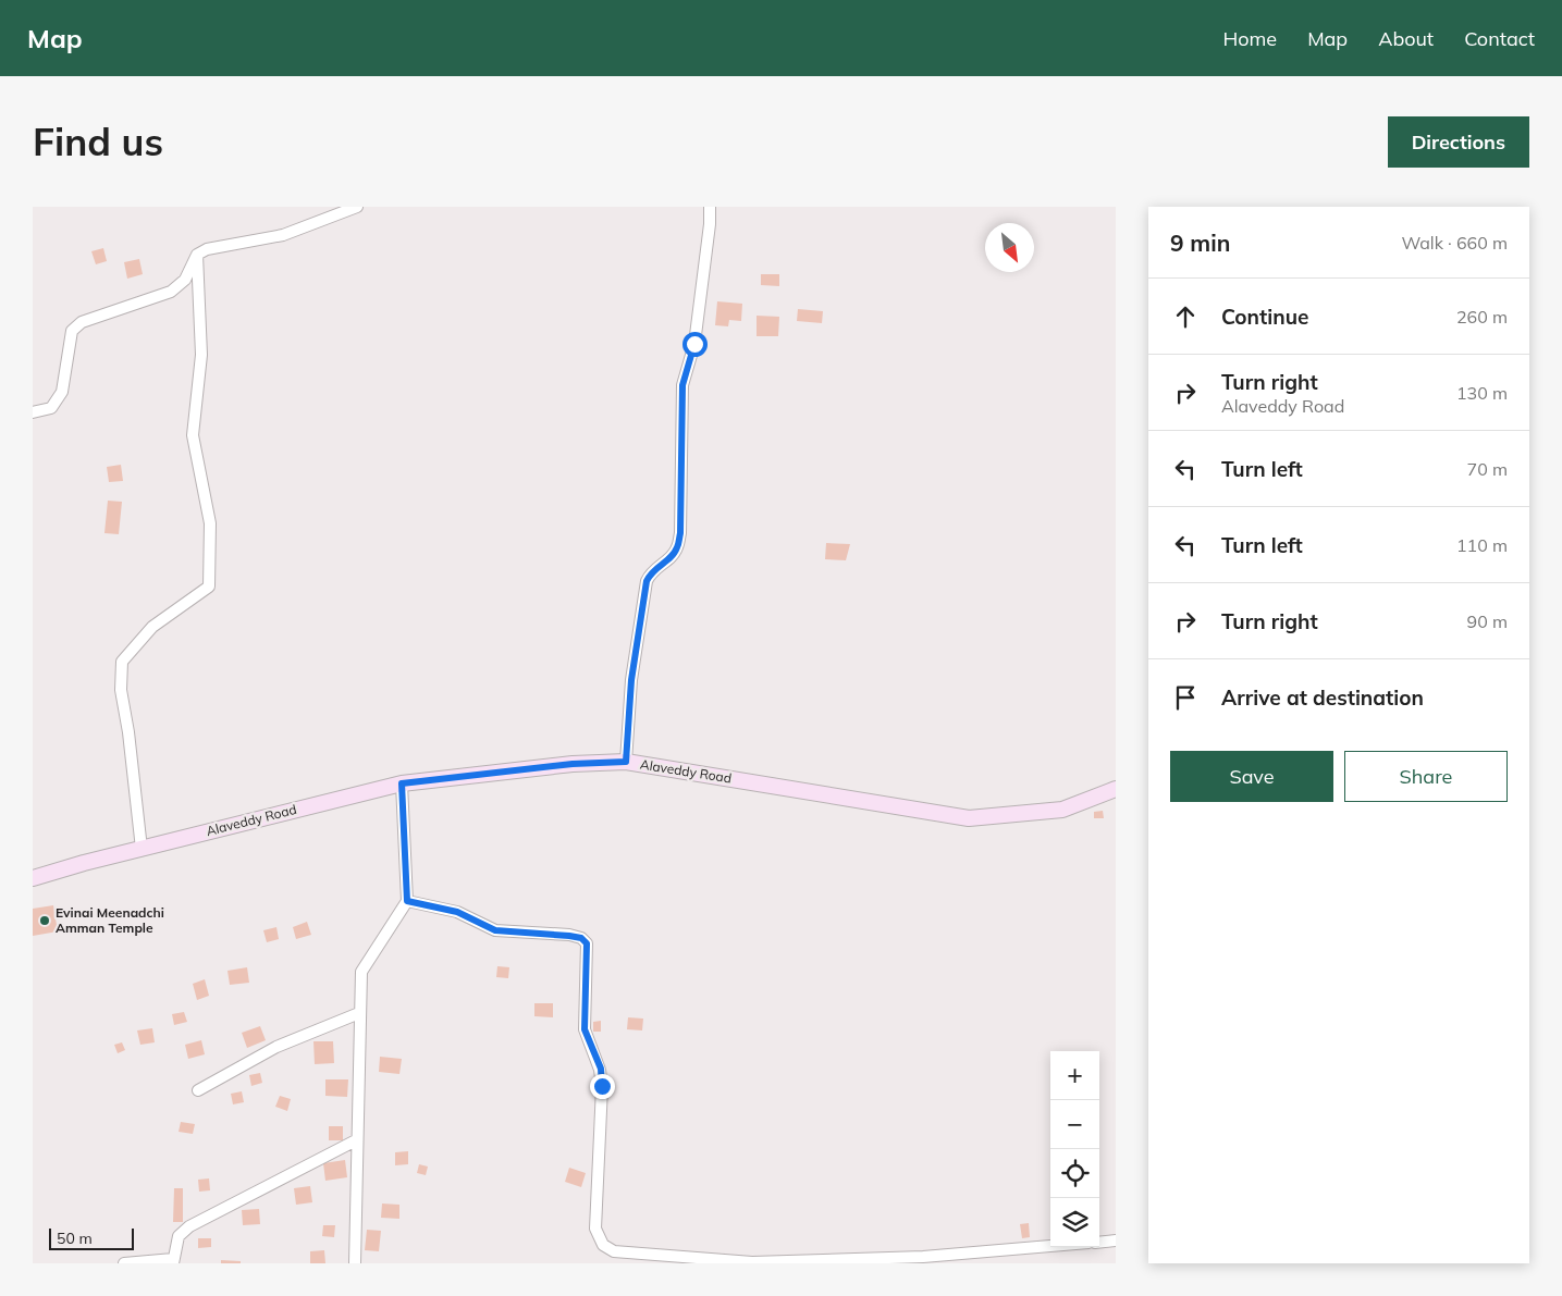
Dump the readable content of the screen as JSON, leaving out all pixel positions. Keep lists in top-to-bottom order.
{
  "streets": {
    "street": ["Alaveddy Road"]
  },
  "places": ["Evinai Meenadchi Amman Temple"],
  "scale_bar": "50 m",
  "north": "bottom right",
  "page": {
    "header": "Map",
    "nav": [
      "Home",
      "Map",
      "About",
      "Contact"
    ],
    "buttons": [
      "Directions",
      ["Save", "Share"]
    ],
    "title": "Find us",
    "heading": ["9 min", "Walk · 660 m"],
    "list": [
      ["Continue", "260 m"],
      ["Turn right", "Alaveddy Road", "130 m"],
      ["Turn left", "70 m"],
      ["Turn left", "110 m"],
      ["Turn right", "90 m"],
      "Arrive at destination"
    ],
    "map_buttons": ["+", "−"],
    "scale": "50 m"
  }
}
